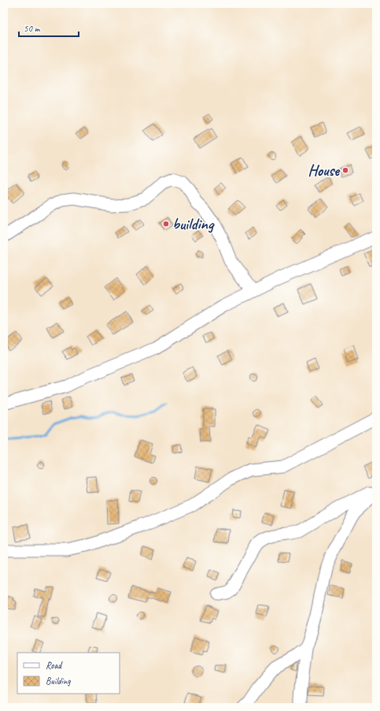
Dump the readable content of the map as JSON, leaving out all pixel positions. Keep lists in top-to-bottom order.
{
  "places": ["House", "building"],
  "legend": ["Road", "Building"],
  "scale_bar": "50 m"
}
